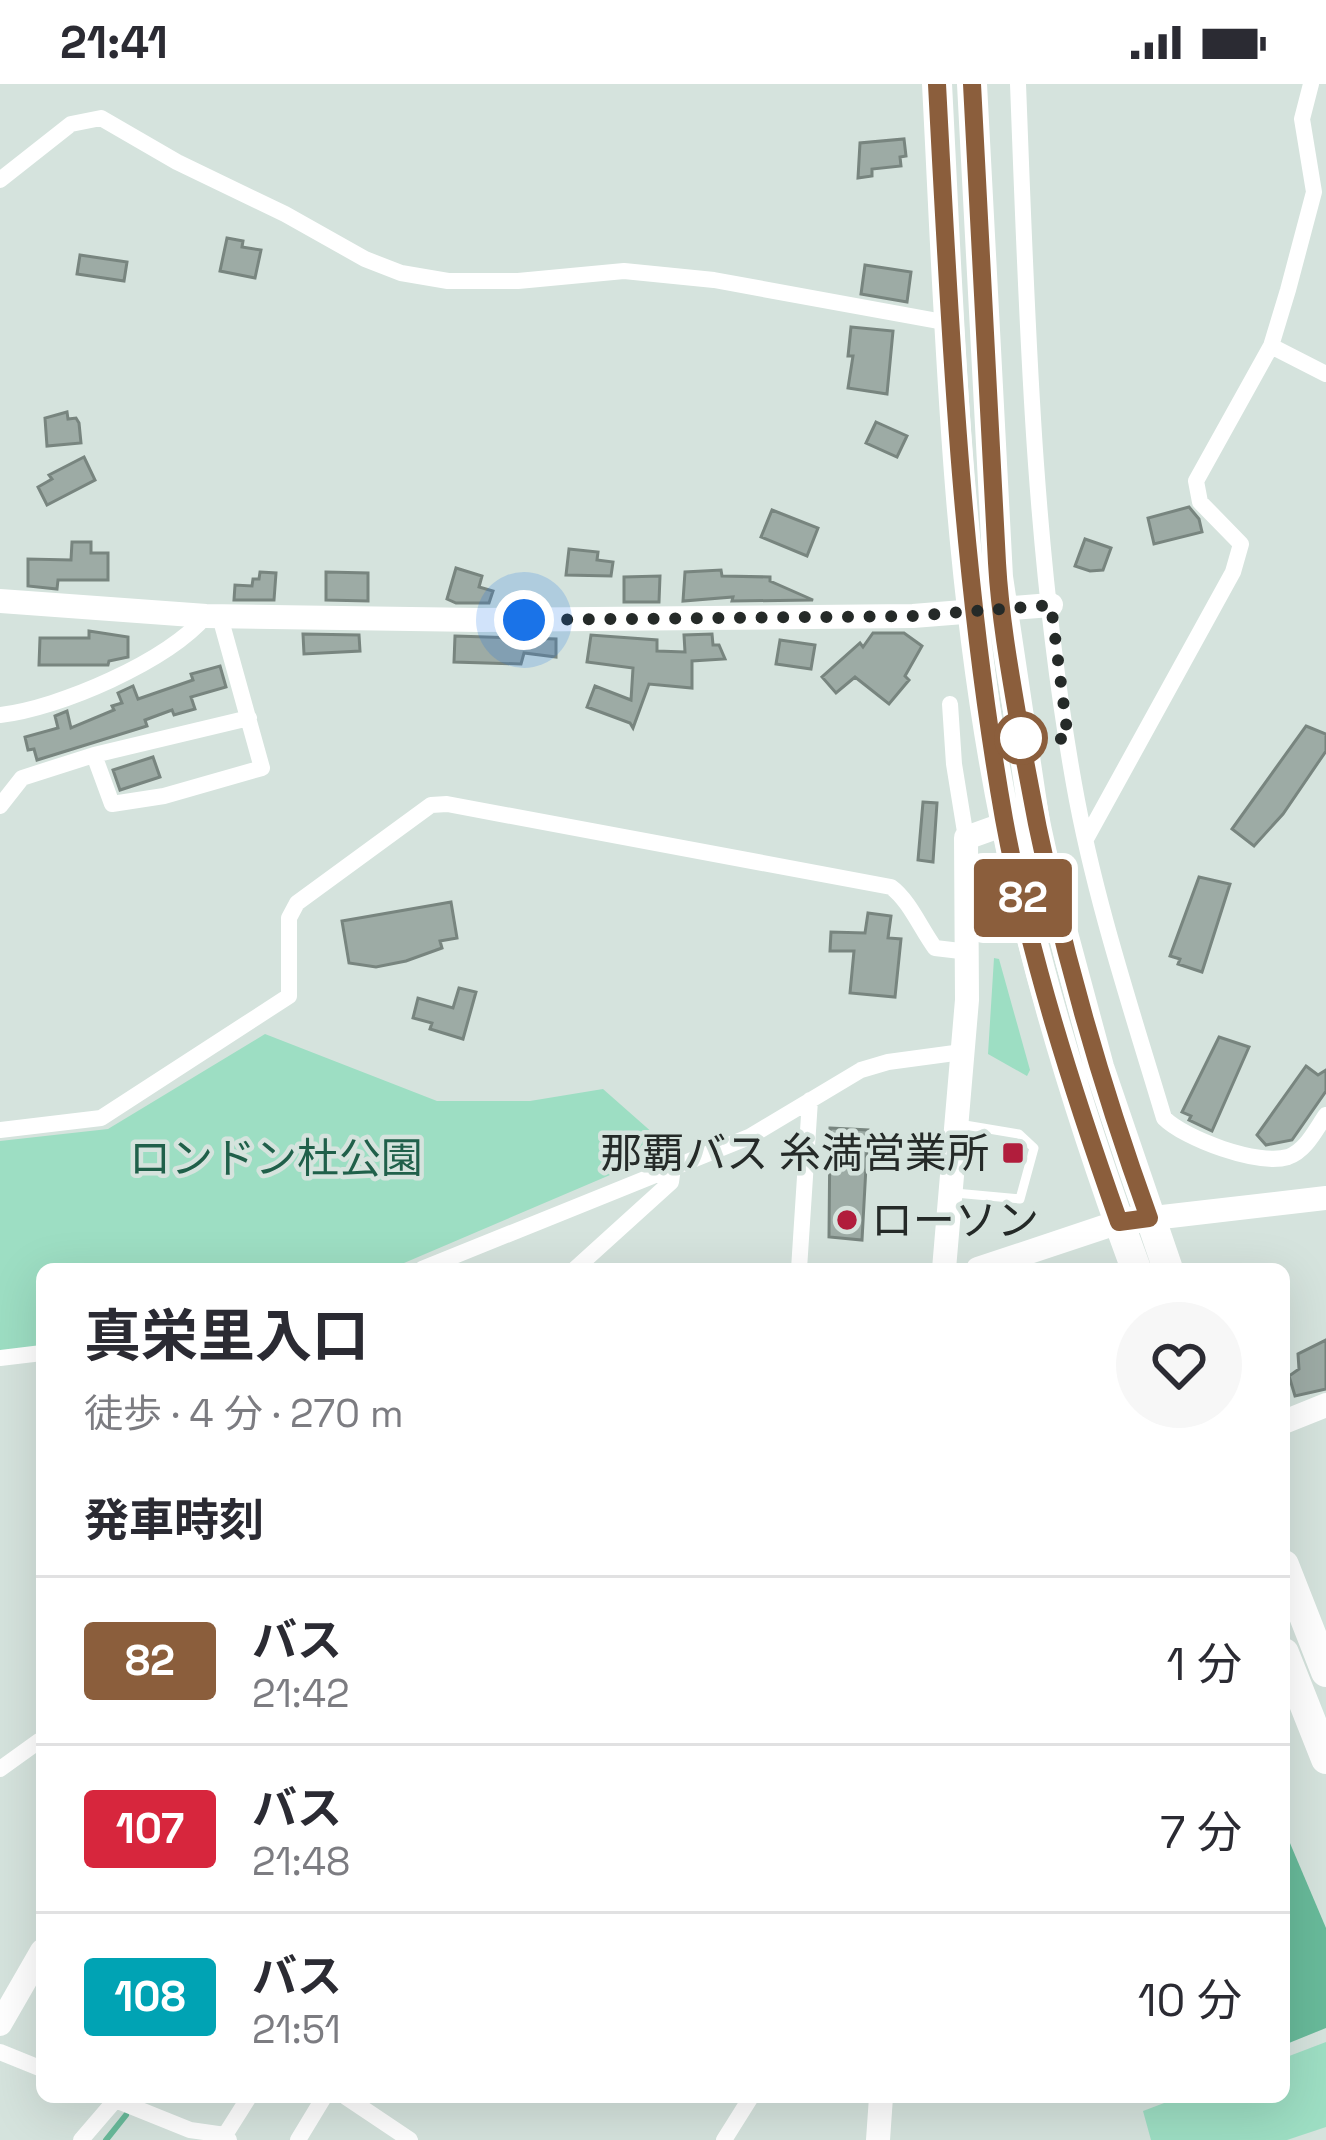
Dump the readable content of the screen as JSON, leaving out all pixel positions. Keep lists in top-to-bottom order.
{
  "parks": ["ロンドン杜公園"],
  "places": {
    "transit": ["那覇バス 糸満営業所"],
    "other": ["ローソン"]
  },
  "lines": ["bus line 82"],
  "page": {
    "status": "21:41",
    "on_map": "82",
    "heading": [
      ["真栄里入口", "徒歩 · 4 分 · 270 m"],
      "発車時刻"
    ],
    "list": [
      {
        "mark": "82",
        "name": "バス",
        "note": "21:42",
        "value": "1 分"
      },
      {
        "mark": "107",
        "name": "バス",
        "note": "21:48",
        "value": "7 分"
      },
      {
        "mark": "108",
        "name": "バス",
        "note": "21:51",
        "value": "10 分"
      }
    ]
  }
}
